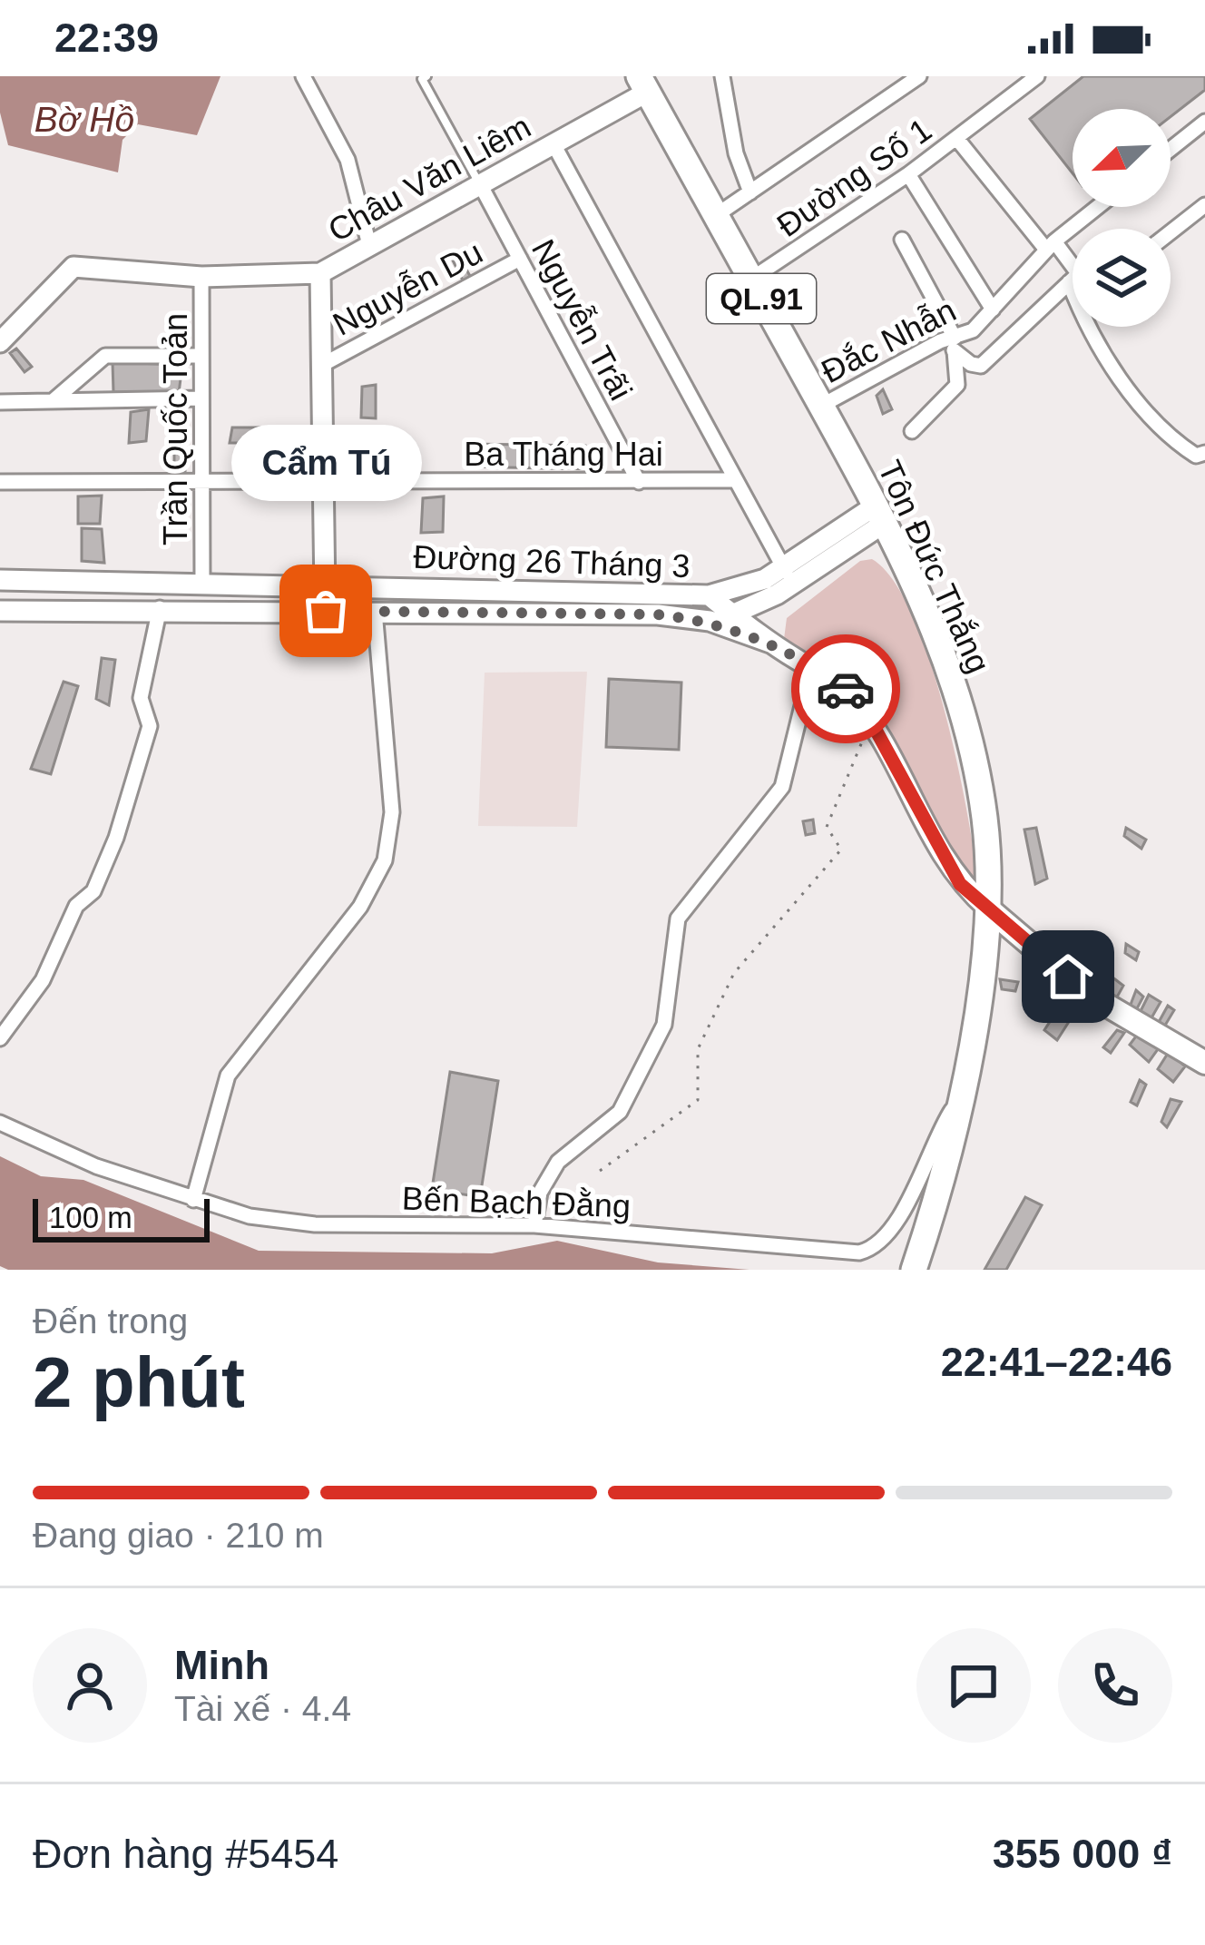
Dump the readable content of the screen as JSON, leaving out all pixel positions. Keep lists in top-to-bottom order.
{
  "streets": {
    "highway": ["QL.91", "Tôn Đức Thắng"],
    "street": [
      "Đường Số 1",
      "Châu Văn Liêm",
      "Nguyễn Du",
      "Nguyễn Trãi",
      "Đắc Nhẫn",
      "Trần Quốc Toản",
      "Ba Tháng Hai",
      "Đường 26 Tháng 3",
      "Bến Bạch Đằng"
    ]
  },
  "crossings": [
    ["Đường Số 1", "Tôn Đức Thắng"],
    ["Châu Văn Liêm", "Nguyễn Trãi"],
    ["Châu Văn Liêm", "Trần Quốc Toản"],
    ["Châu Văn Liêm", "Tôn Đức Thắng"],
    ["Nguyễn Du", "Nguyễn Trãi"],
    ["Nguyễn Trãi", "Ba Tháng Hai"],
    ["Đắc Nhẫn", "Tôn Đức Thắng"],
    ["Trần Quốc Toản", "Ba Tháng Hai"],
    ["Trần Quốc Toản", "Đường 26 Tháng 3"],
    ["Tôn Đức Thắng", "Bến Bạch Đằng"]
  ],
  "water": ["Bờ Hồ"],
  "places": ["Cẩm Tú"],
  "scale_bar": "100 m",
  "north": "bottom left",
  "page": {
    "status": "22:39",
    "bubble": "Cẩm Tú",
    "scale": "100 m",
    "heading": ["2 phút", "Đến trong", "22:41–22:46"],
    "panel": [
      "Minh",
      "Tài xế · 4.4",
      "Đơn hàng #5454",
      "355 000 ₫"
    ],
    "bar": "Đang giao · 210 m"
  }
}
